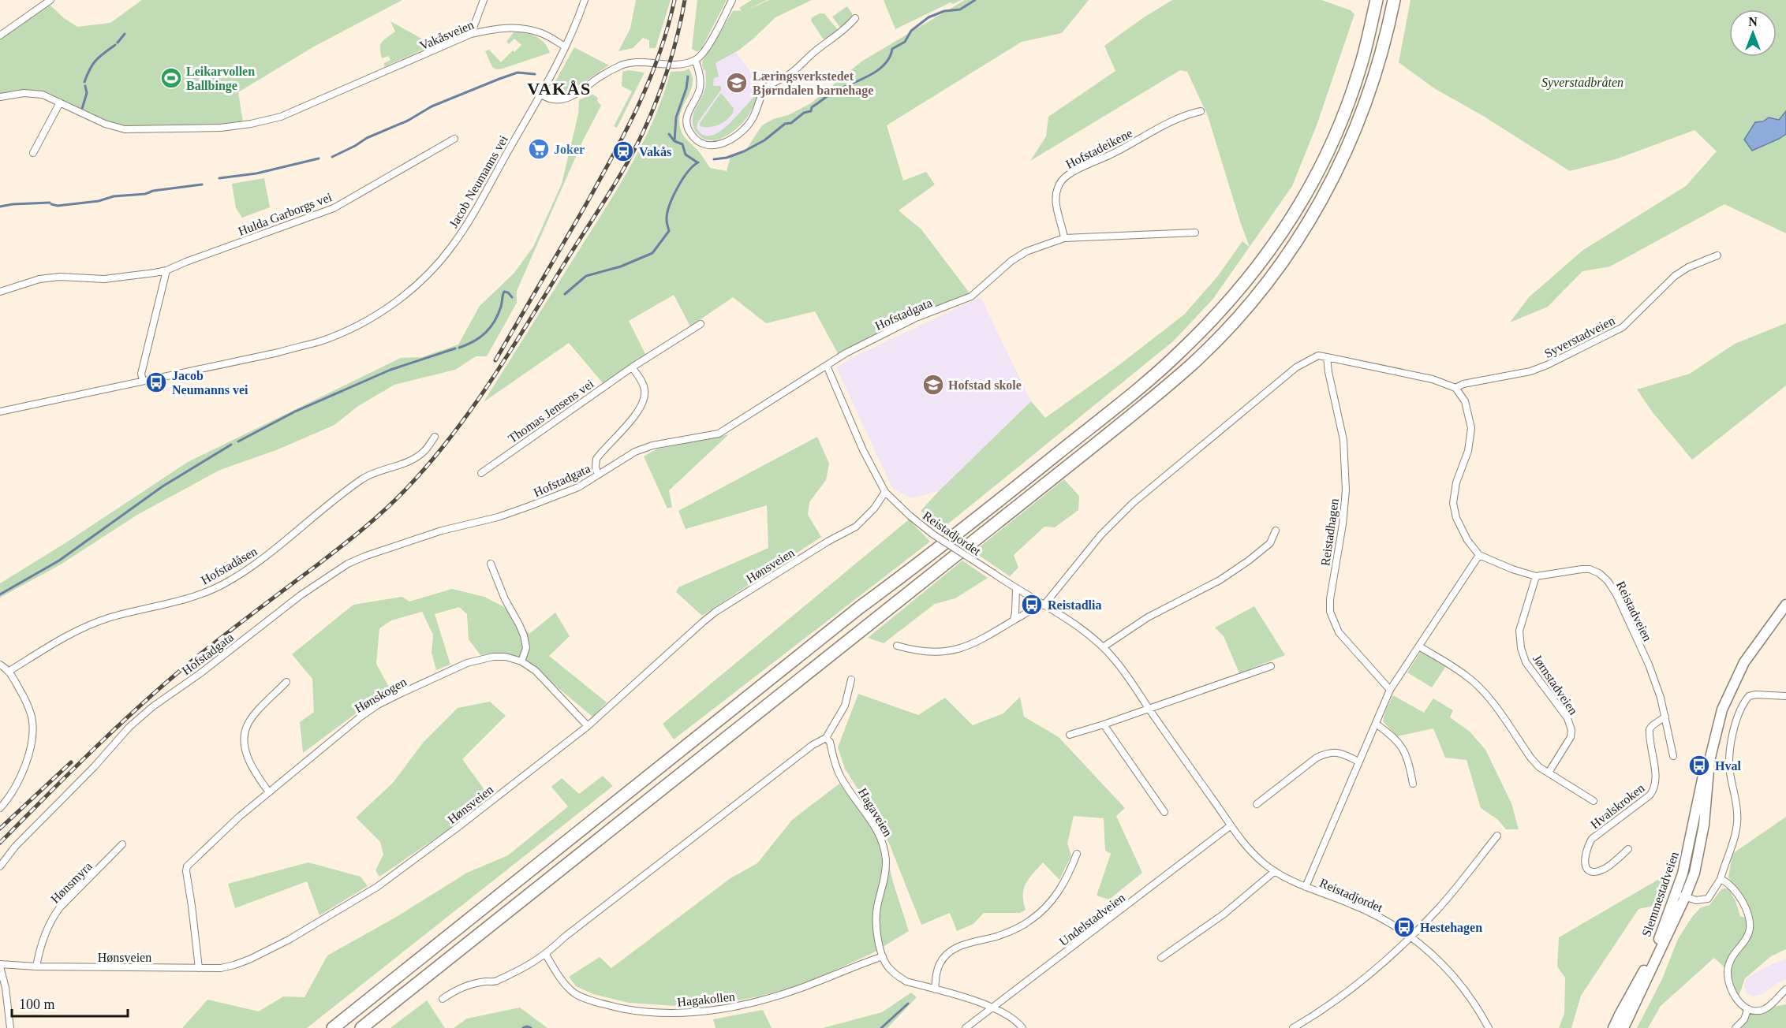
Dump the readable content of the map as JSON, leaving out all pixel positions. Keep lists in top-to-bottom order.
{
  "streets": {
    "main road": ["Slemmestadveien"],
    "street": [
      "Vakåsveien",
      "Hofstadeikene",
      "Jacob Neumanns vei",
      "Hulda Garborgs vei",
      "Hofstadgata",
      "Syverstadveien",
      "Thomas Jensens vei",
      "Reistadhagen",
      "Reistadjordet",
      "Hofstadåsen",
      "Hønsveien",
      "Reistadveien",
      "Jørnstadveien",
      "Hønskogen",
      "Hvalskroken",
      "Hagaveien",
      "Hønsmyra",
      "Undelstadveien",
      "Hagakollen"
    ]
  },
  "crossings": [
    ["Hofstadeikene", "Hofstadgata"],
    ["Hofstadgata", "Reistadjordet"],
    ["Reistadjordet", "Hønsveien"],
    ["Reistadjordet", "Undelstadveien"],
    ["Hønsveien", "Hønskogen"],
    ["Hønsveien", "Hønsmyra"],
    ["Reistadveien", "Jørnstadveien"],
    ["Reistadveien", "Hvalskroken"],
    ["Hagaveien", "Undelstadveien"],
    ["Hagaveien", "Hagakollen"]
  ],
  "districts": ["VAKÅS"],
  "parks": ["Syverstadbråten"],
  "places": {
    "sports": ["Leikarvollen Ballbinge"],
    "school or university": ["Læringsverkstedet Bjørndalen barnehage", "Hofstad skole"],
    "supermarket": ["Joker"],
    "station": ["Vakås"],
    "bus stop": [
      "Jacob Neumanns vei",
      "Reistadlia",
      "Hval",
      "Hestehagen"
    ]
  },
  "scale_bar": "100 m",
  "north": "top"
}
